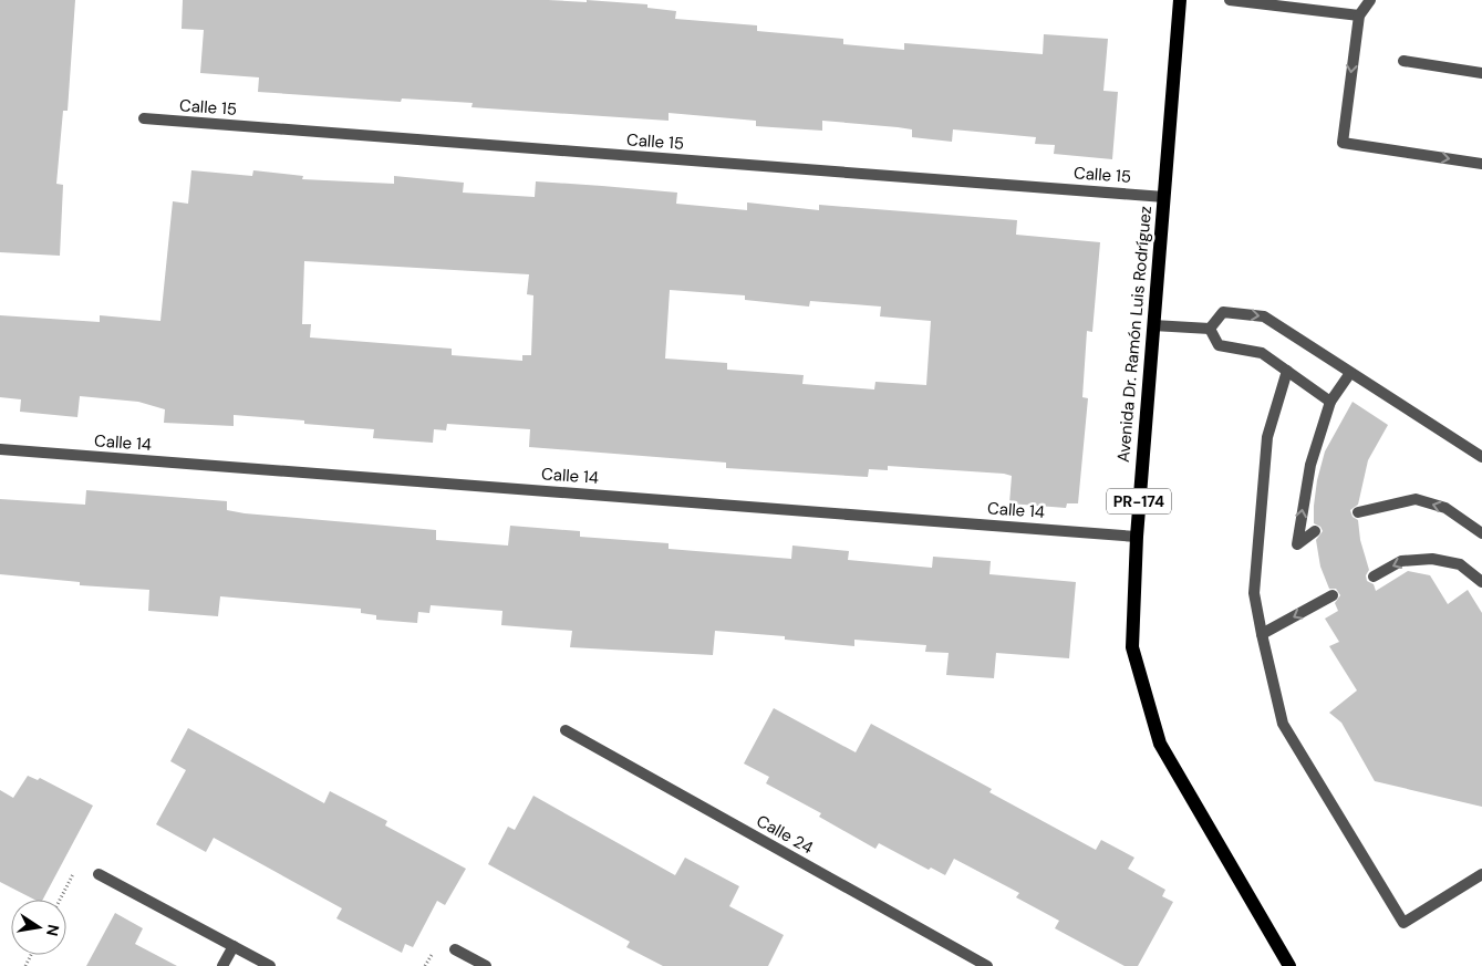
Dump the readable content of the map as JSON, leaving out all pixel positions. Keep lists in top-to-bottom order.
{
  "streets": {
    "main road": ["Avenida Dr. Ramón Luis Rodríguez", "PR-174"],
    "street": ["Calle 15", "Calle 14", "Calle 24"]
  },
  "crossings": [
    ["Calle 15", "Avenida Dr. Ramón Luis Rodríguez"],
    ["Avenida Dr. Ramón Luis Rodríguez", "Calle 14"]
  ],
  "north": "right"
}
